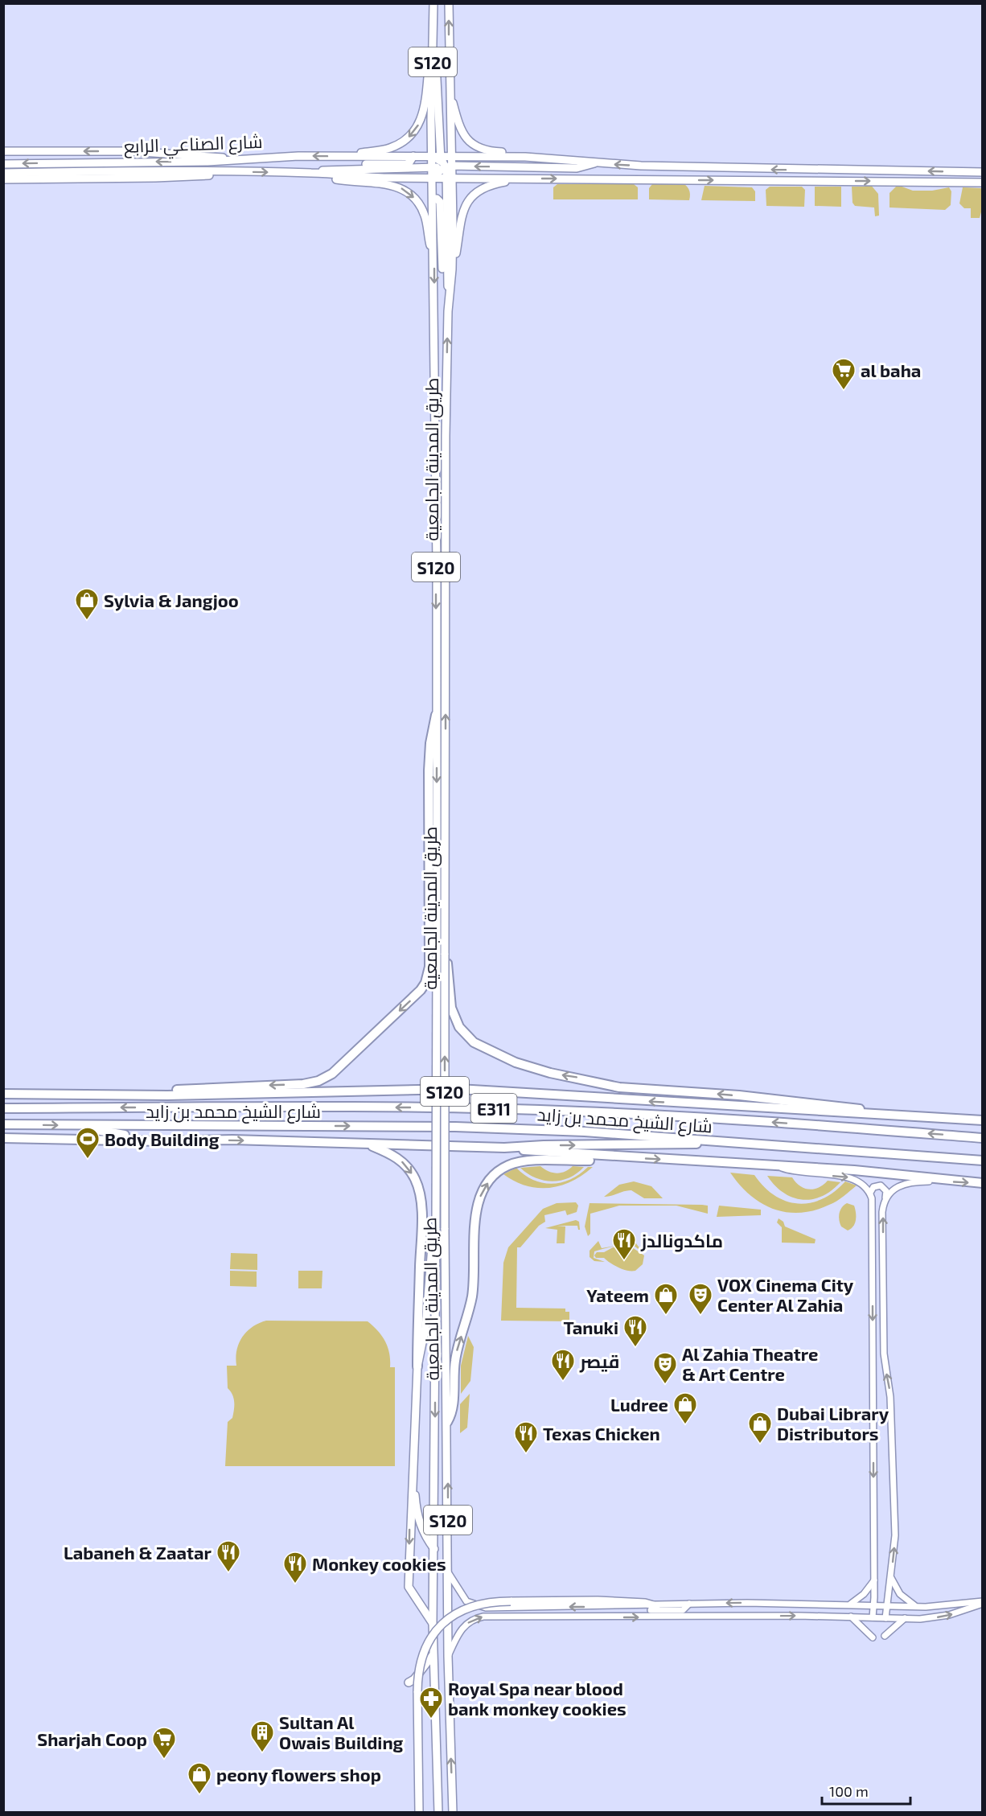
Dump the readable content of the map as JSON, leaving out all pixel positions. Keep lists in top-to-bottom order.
{
  "streets": {
    "highway": ["E311", "شارع الشيخ محمد بن زايد"],
    "main road": ["S120", "شارع الصناعي الرابع", "طريق المدينة الجامعية"]
  },
  "crossings": [
    ["شارع الصناعي الرابع", "طريق المدينة الجامعية"]
  ],
  "places": {
    "supermarket": ["al baha", "Sharjah Coop"],
    "shop": [
      "Sylvia & Jangjoo",
      "Yateem",
      "Ludree",
      "Dubai Library Distributors",
      "peony flowers shop"
    ],
    "sports": ["Body Building"],
    "restaurant": [
      "ماكدونالدز",
      "Tanuki",
      "قيصر",
      "Texas Chicken",
      "Labaneh & Zaatar",
      "Monkey cookies"
    ],
    "theatre": ["VOX Cinema City Center Al Zahia", "Al Zahia Theatre & Art Centre"],
    "pharmacy": ["Royal Spa near blood bank monkey cookies"],
    "building": ["Sultan Al Owais Building"]
  },
  "scale_bar": "100 m"
}
